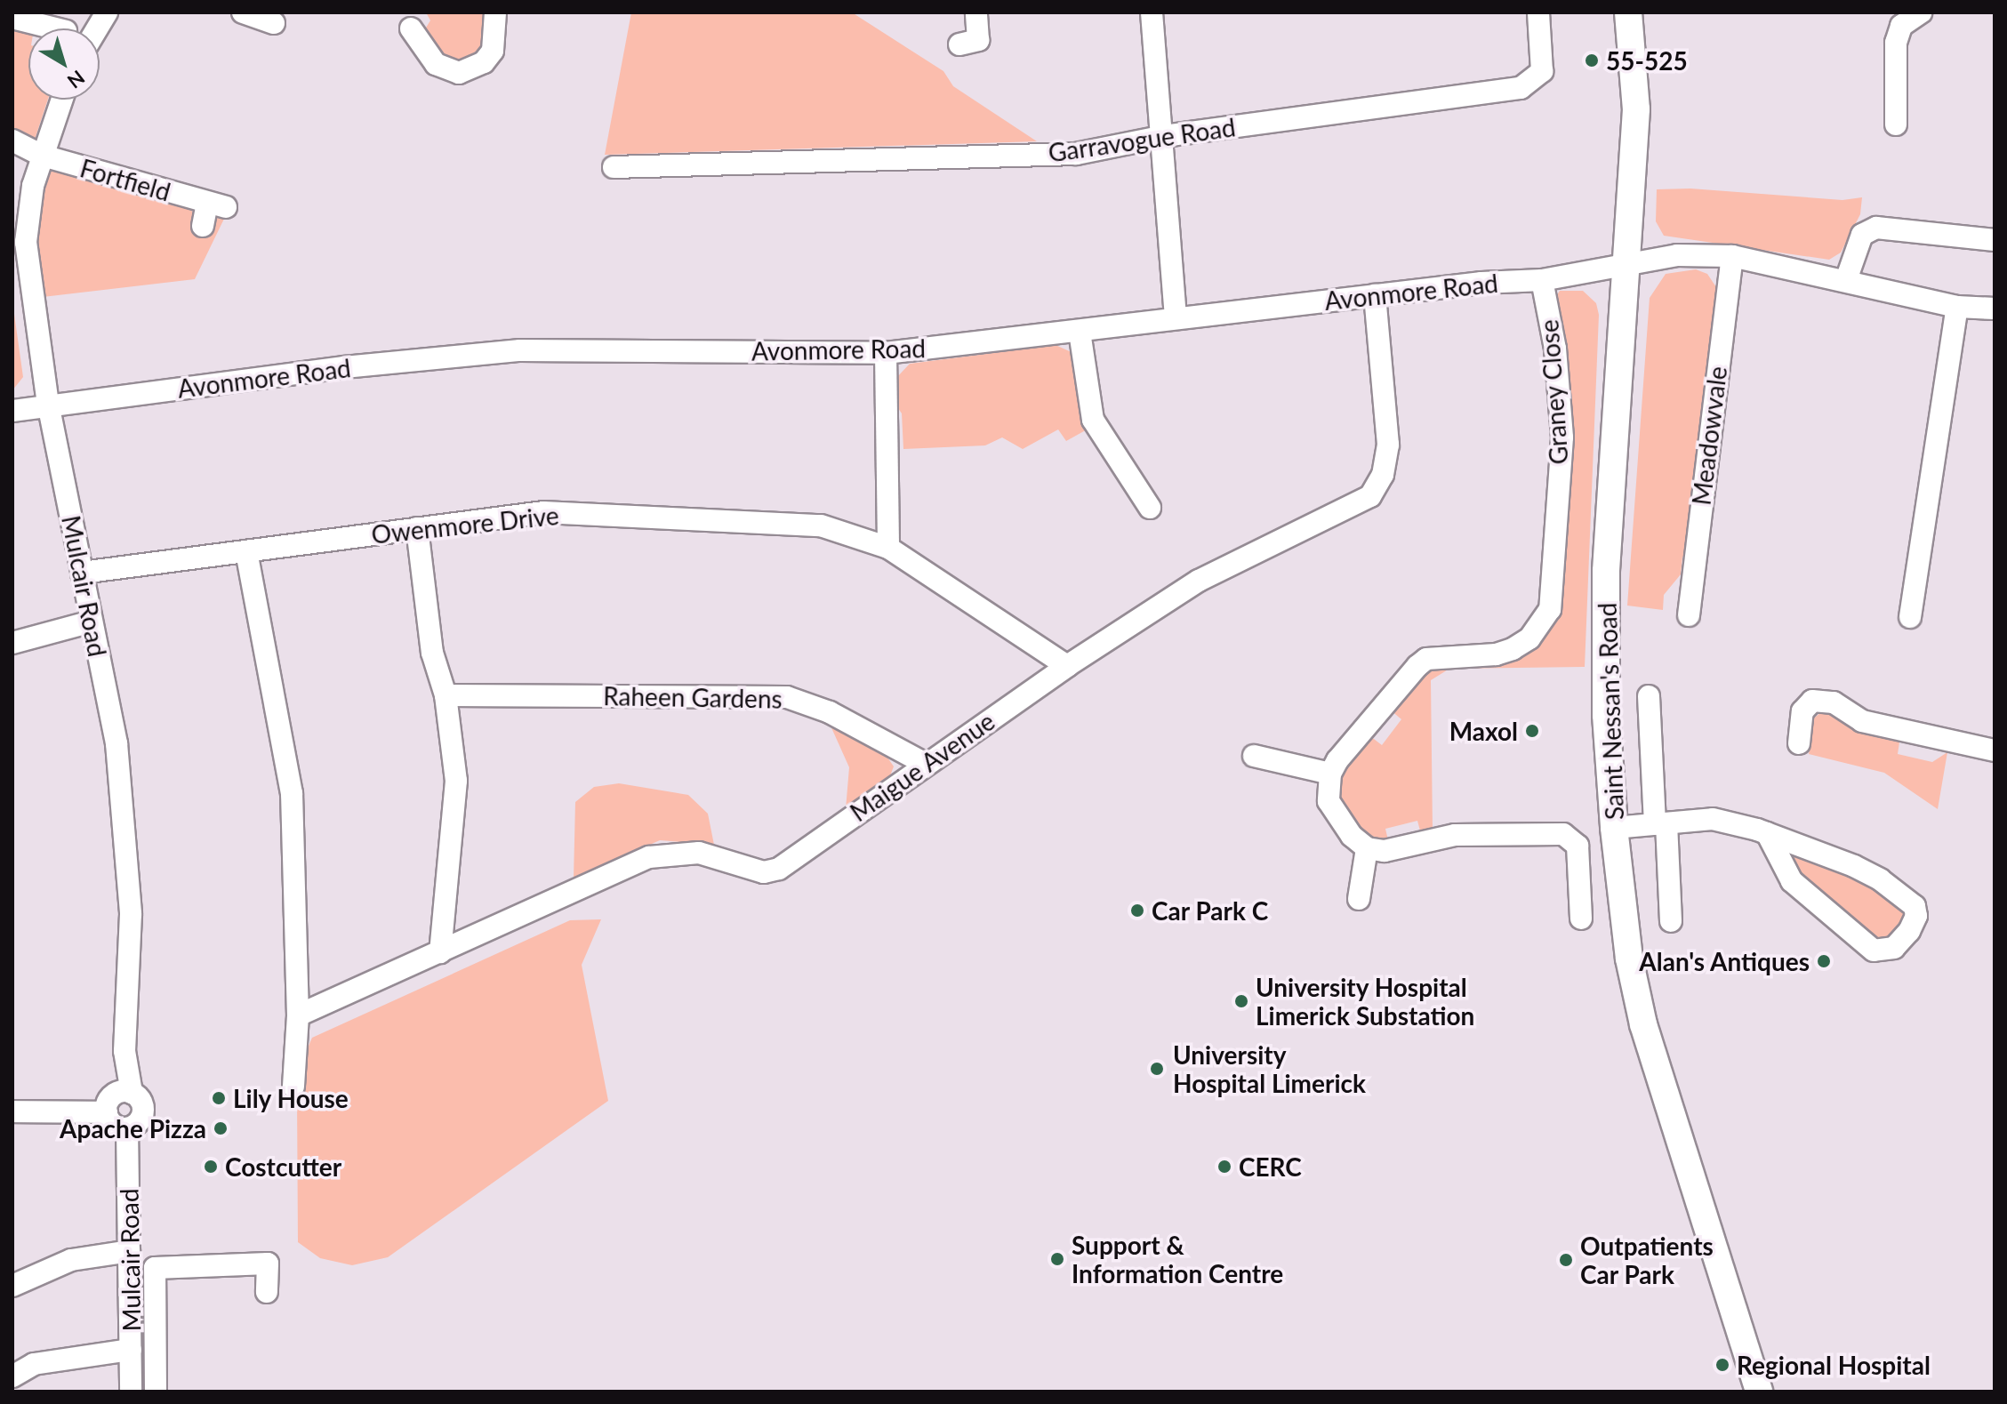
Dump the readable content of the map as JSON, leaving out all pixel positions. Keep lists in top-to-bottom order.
{
  "streets": {
    "main road": ["Saint Nessan's Road"],
    "street": [
      "Garravogue Road",
      "Fortfield",
      "Avonmore Road",
      "Graney Close",
      "Meadowvale",
      "Owenmore Drive",
      "Mulcair Road",
      "Raheen Gardens",
      "Maigue Avenue"
    ]
  },
  "crossings": [
    ["Fortfield", "Mulcair Road"],
    ["Avonmore Road", "Graney Close"],
    ["Avonmore Road", "Mulcair Road"],
    ["Avonmore Road", "Saint Nessan's Road"],
    ["Avonmore Road", "Maigue Avenue"],
    ["Owenmore Drive", "Mulcair Road"],
    ["Owenmore Drive", "Maigue Avenue"],
    ["Raheen Gardens", "Maigue Avenue"]
  ],
  "places": [
    "55-525",
    "Maxol",
    "Car Park C",
    "Alan's Antiques",
    "University Hospital Limerick Substation",
    "University Hospital Limerick",
    "Lily House",
    "Apache Pizza",
    "Costcutter",
    "CERC",
    "Support & Information Centre",
    "Outpatients Car Park",
    "Regional Hospital"
  ],
  "north": "bottom right"
}
